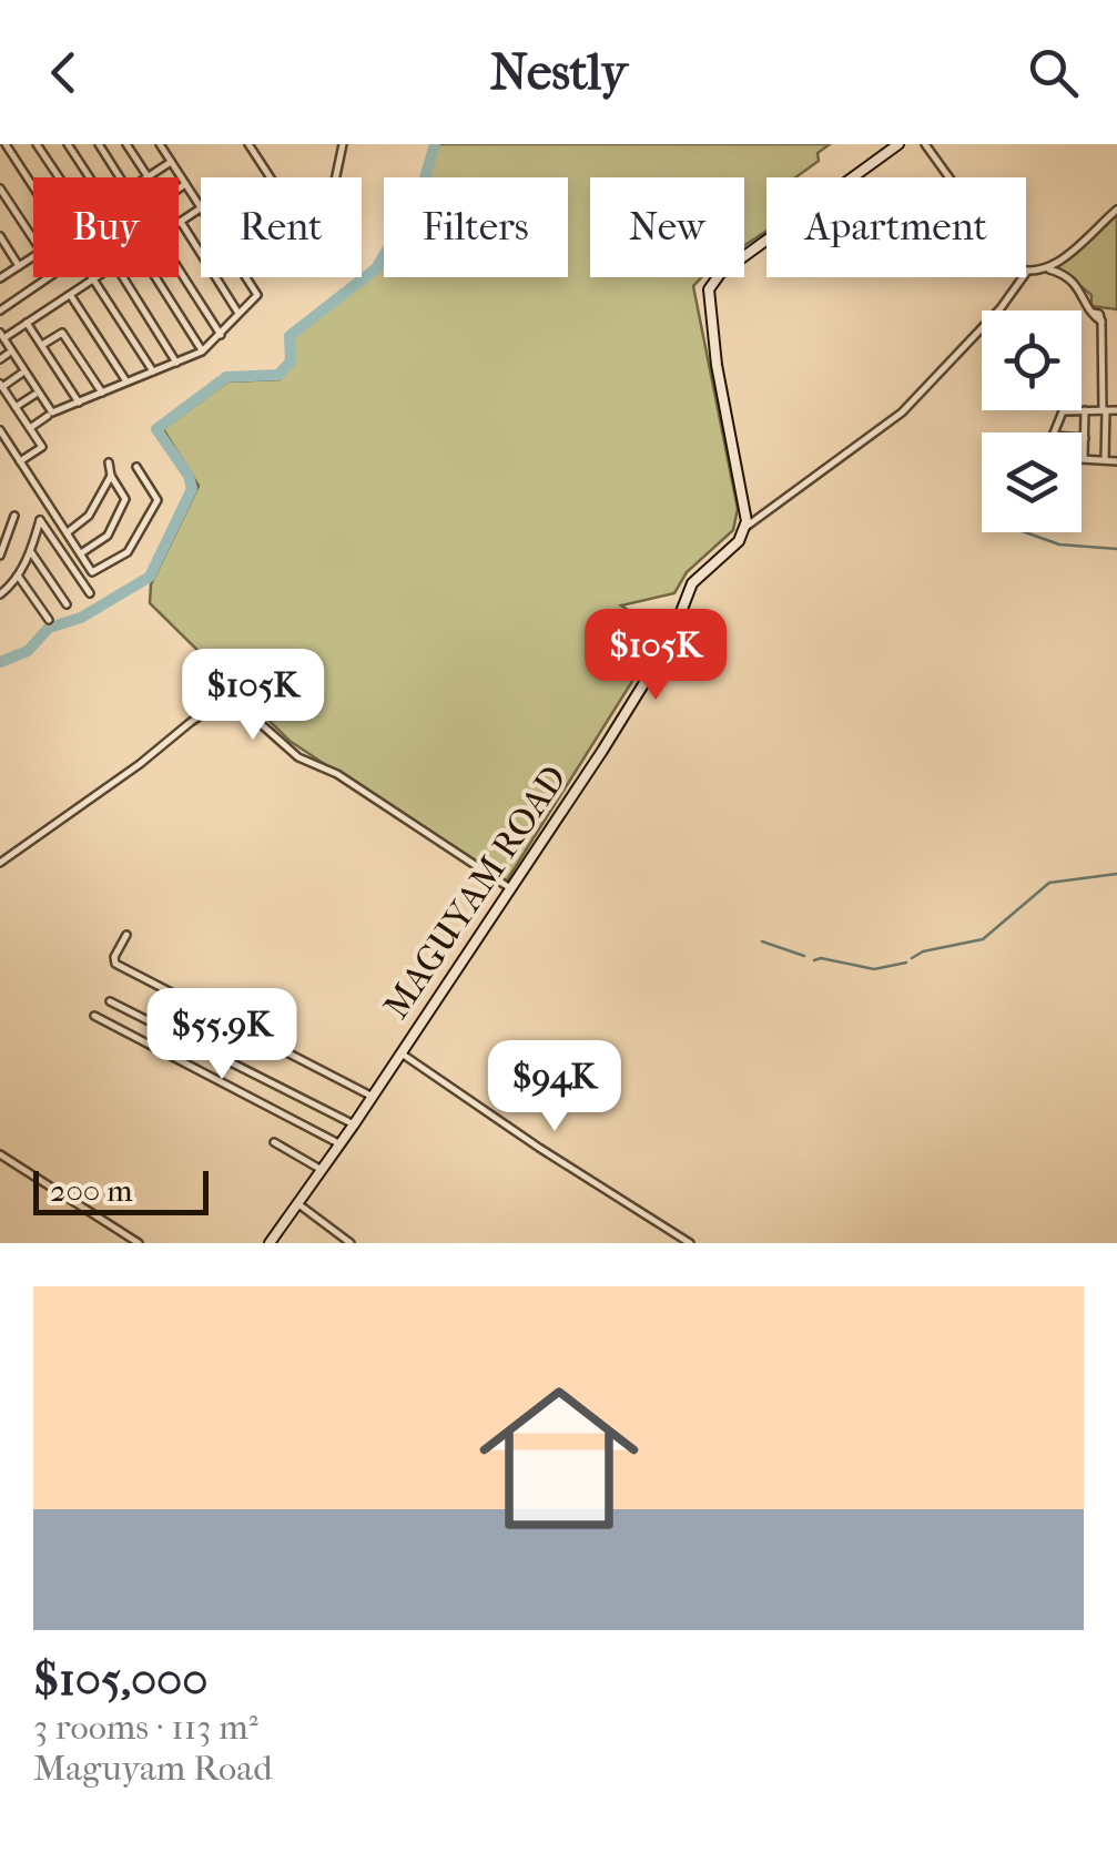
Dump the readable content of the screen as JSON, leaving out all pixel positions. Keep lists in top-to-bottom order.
{
  "streets": {
    "main road": ["MAGUYAM ROAD"]
  },
  "scale_bar": "200 m",
  "page": {
    "header": "Nestly",
    "chip": [
      "Buy",
      "Rent",
      "Filters",
      "New",
      "Apartment"
    ],
    "price": [
      "$105K",
      "$105K",
      "$55.9K",
      "$94K"
    ],
    "scale": "200 m",
    "list": [
      {
        "name": "$105,000",
        "note": "3 rooms · 113 m² · Maguyam Road"
      }
    ]
  }
}
